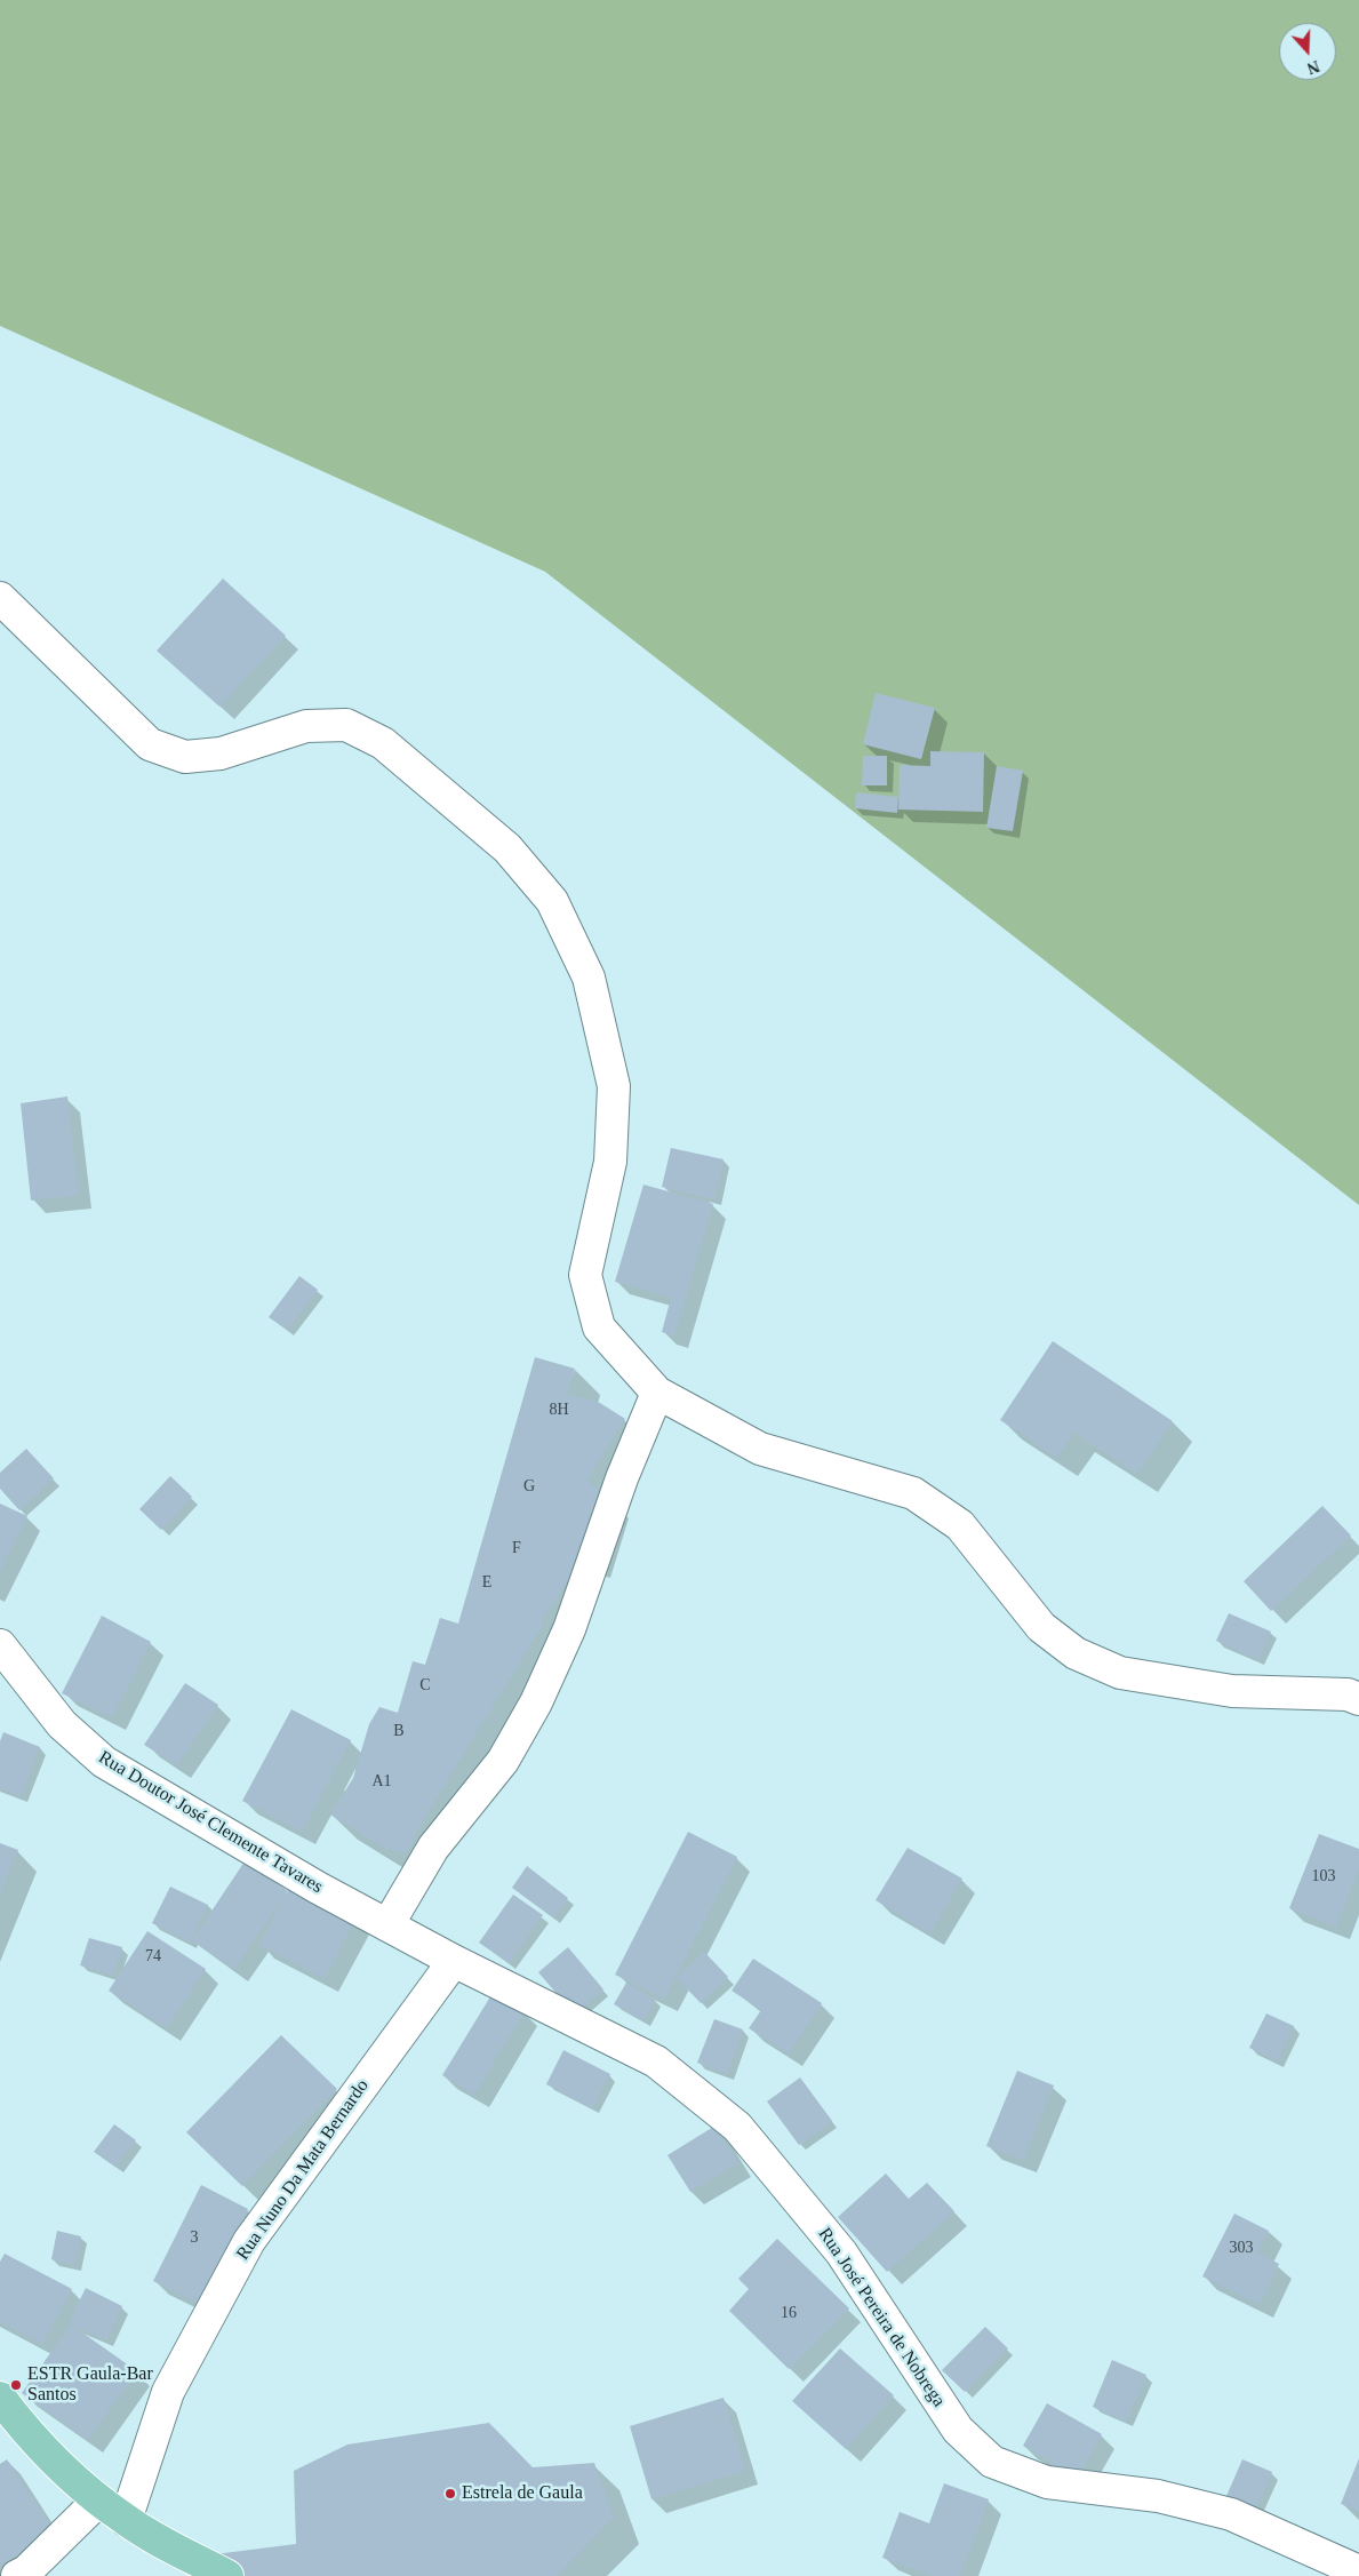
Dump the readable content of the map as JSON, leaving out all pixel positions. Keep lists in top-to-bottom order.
{
  "streets": {
    "street": ["Rua Doutor José Clemente Tavares", "Rua Nuno Da Mata Bernardo", "Rua José Pereira de Nobrega"]
  },
  "crossings": [
    ["Rua Doutor José Clemente Tavares", "Rua Nuno Da Mata Bernardo"],
    ["Rua Doutor José Clemente Tavares", "Rua José Pereira de Nobrega"],
    ["Rua Nuno Da Mata Bernardo", "Rua José Pereira de Nobrega"]
  ],
  "places": ["ESTR Gaula-Bar Santos", "Estrela de Gaula"],
  "house_numbers": [
    "8H",
    "G",
    "F",
    "E",
    "C",
    "B",
    "A1",
    "103",
    "74",
    "3",
    "303",
    "16"
  ],
  "north": "bottom"
}
